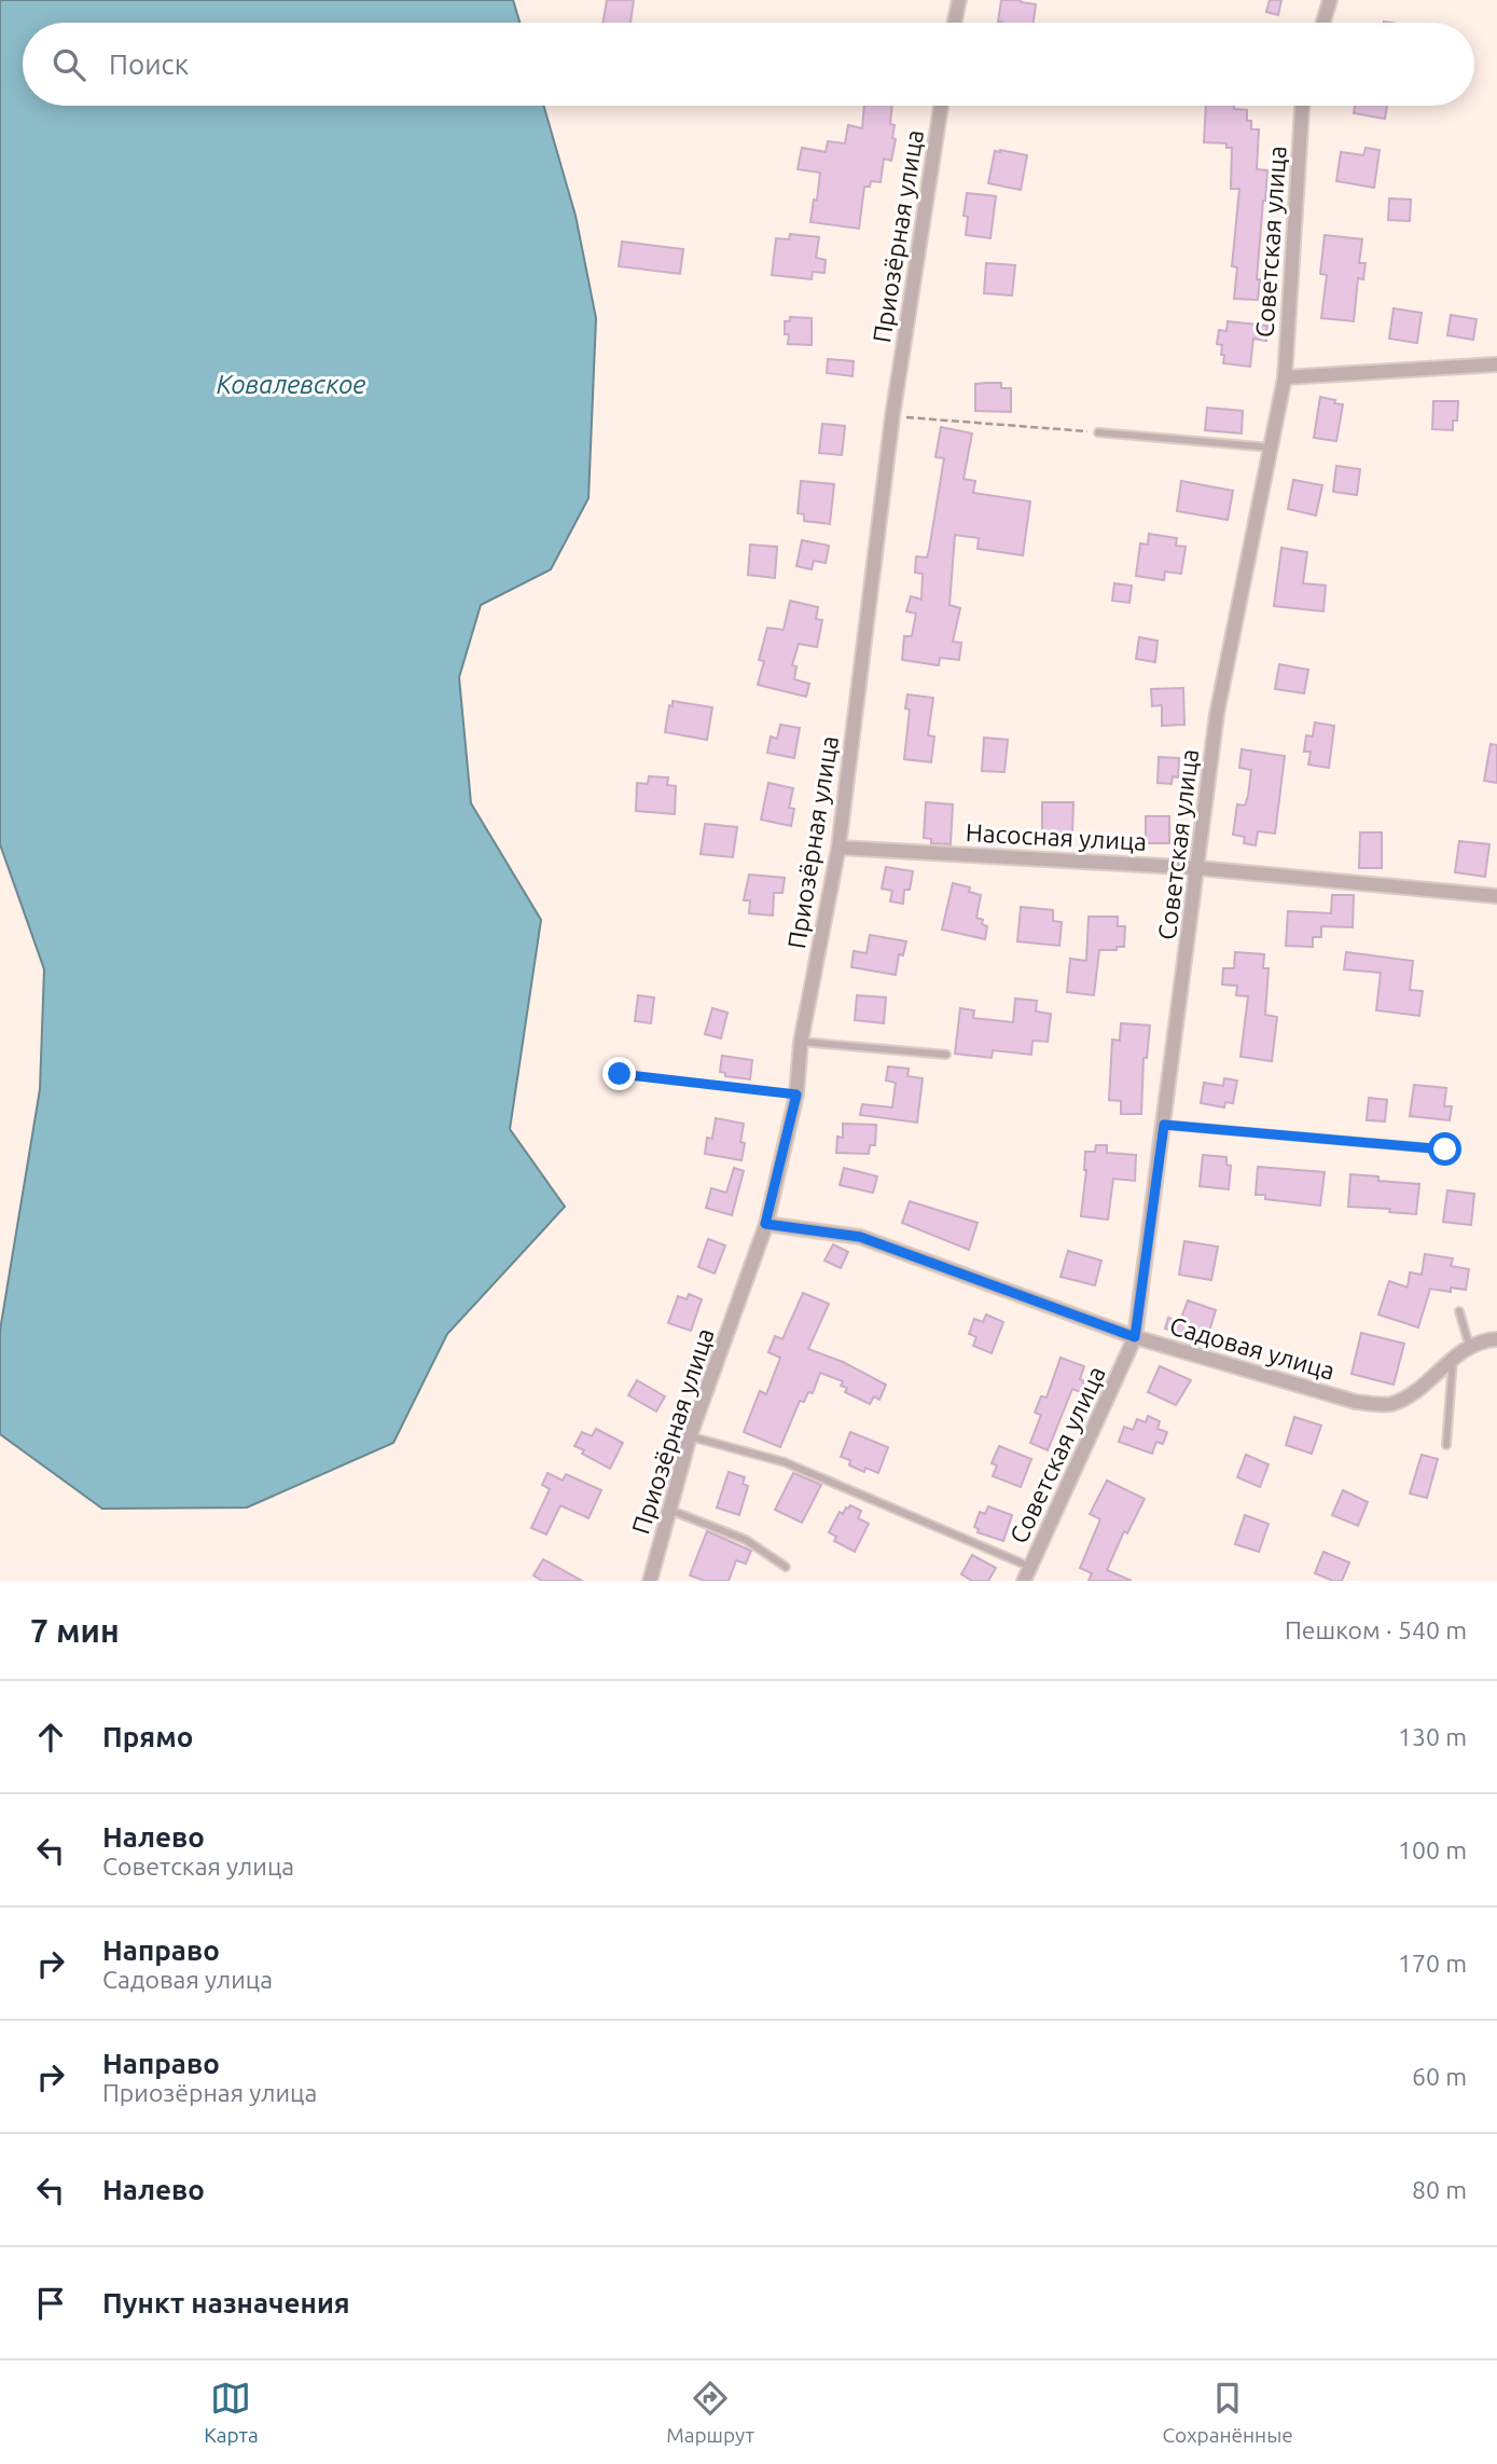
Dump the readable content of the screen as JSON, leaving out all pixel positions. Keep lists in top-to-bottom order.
{
  "streets": {
    "street": [
      "Приозёрная улица",
      "Советская улица",
      "Насосная улица",
      "Садовая улица"
    ]
  },
  "crossings": [
    ["Приозёрная улица", "Насосная улица"],
    ["Приозёрная улица", "Садовая улица"],
    ["Советская улица", "Насосная улица"],
    ["Советская улица", "Садовая улица"]
  ],
  "water": ["Ковалевское"],
  "page": {
    "search": "Поиск",
    "heading": ["7 мин", "Пешком · 540 m"],
    "list": [
      ["Прямо", "130 m"],
      ["Налево", "Советская улица", "100 m"],
      ["Направо", "Садовая улица", "170 m"],
      ["Направо", "Приозёрная улица", "60 m"],
      ["Налево", "80 m"],
      "Пункт назначения"
    ],
    "nav": ["Карта", "Маршрут", "Сохранённые"]
  }
}
